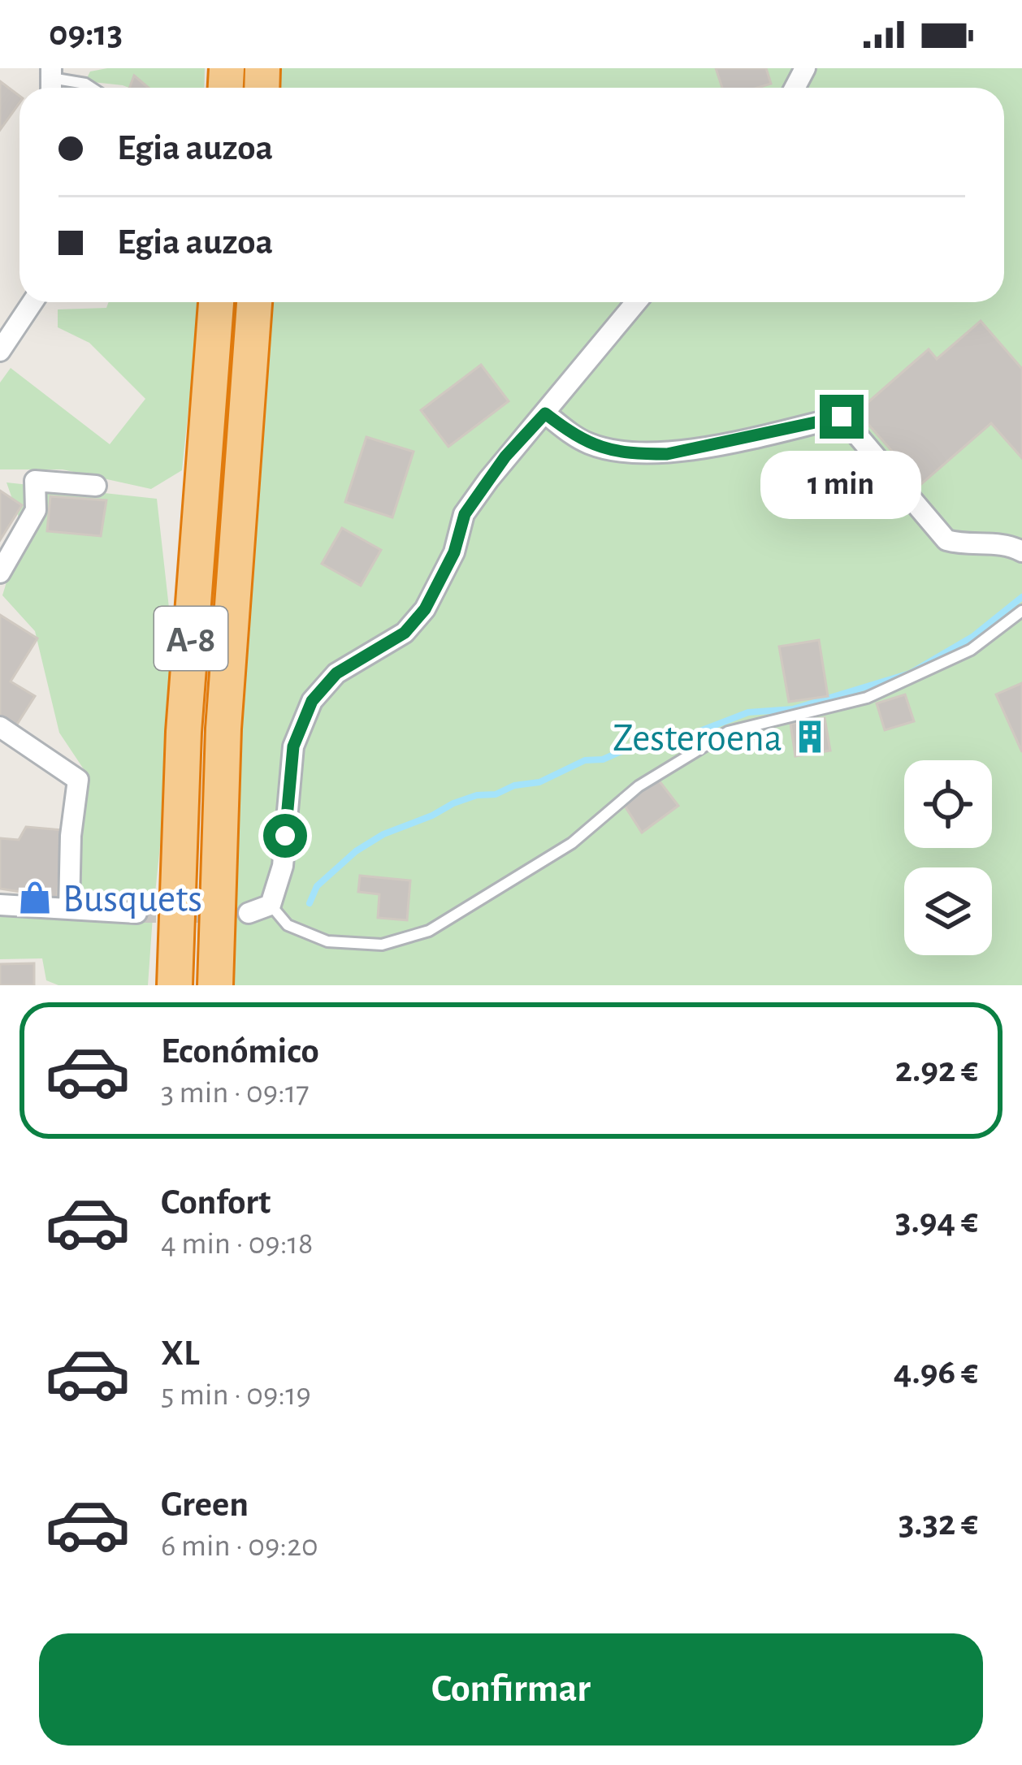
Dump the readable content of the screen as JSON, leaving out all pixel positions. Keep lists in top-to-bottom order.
{
  "streets": {
    "highway": ["A-8"]
  },
  "places": {
    "building": ["Zesteroena"],
    "shop": ["Busquets"]
  },
  "page": {
    "status": "09:13",
    "banner": ["Egia auzoa", "Egia auzoa"],
    "bubble": "1 min",
    "list": [
      {
        "name": "Económico",
        "note": "3 min · 09:17",
        "value": "2.92 €"
      },
      {
        "name": "Confort",
        "note": "4 min · 09:18",
        "value": "3.94 €"
      },
      {
        "name": "XL",
        "note": "5 min · 09:19",
        "value": "4.96 €"
      },
      {
        "name": "Green",
        "note": "6 min · 09:20",
        "value": "3.32 €"
      }
    ],
    "buttons": "Confirmar"
  }
}
